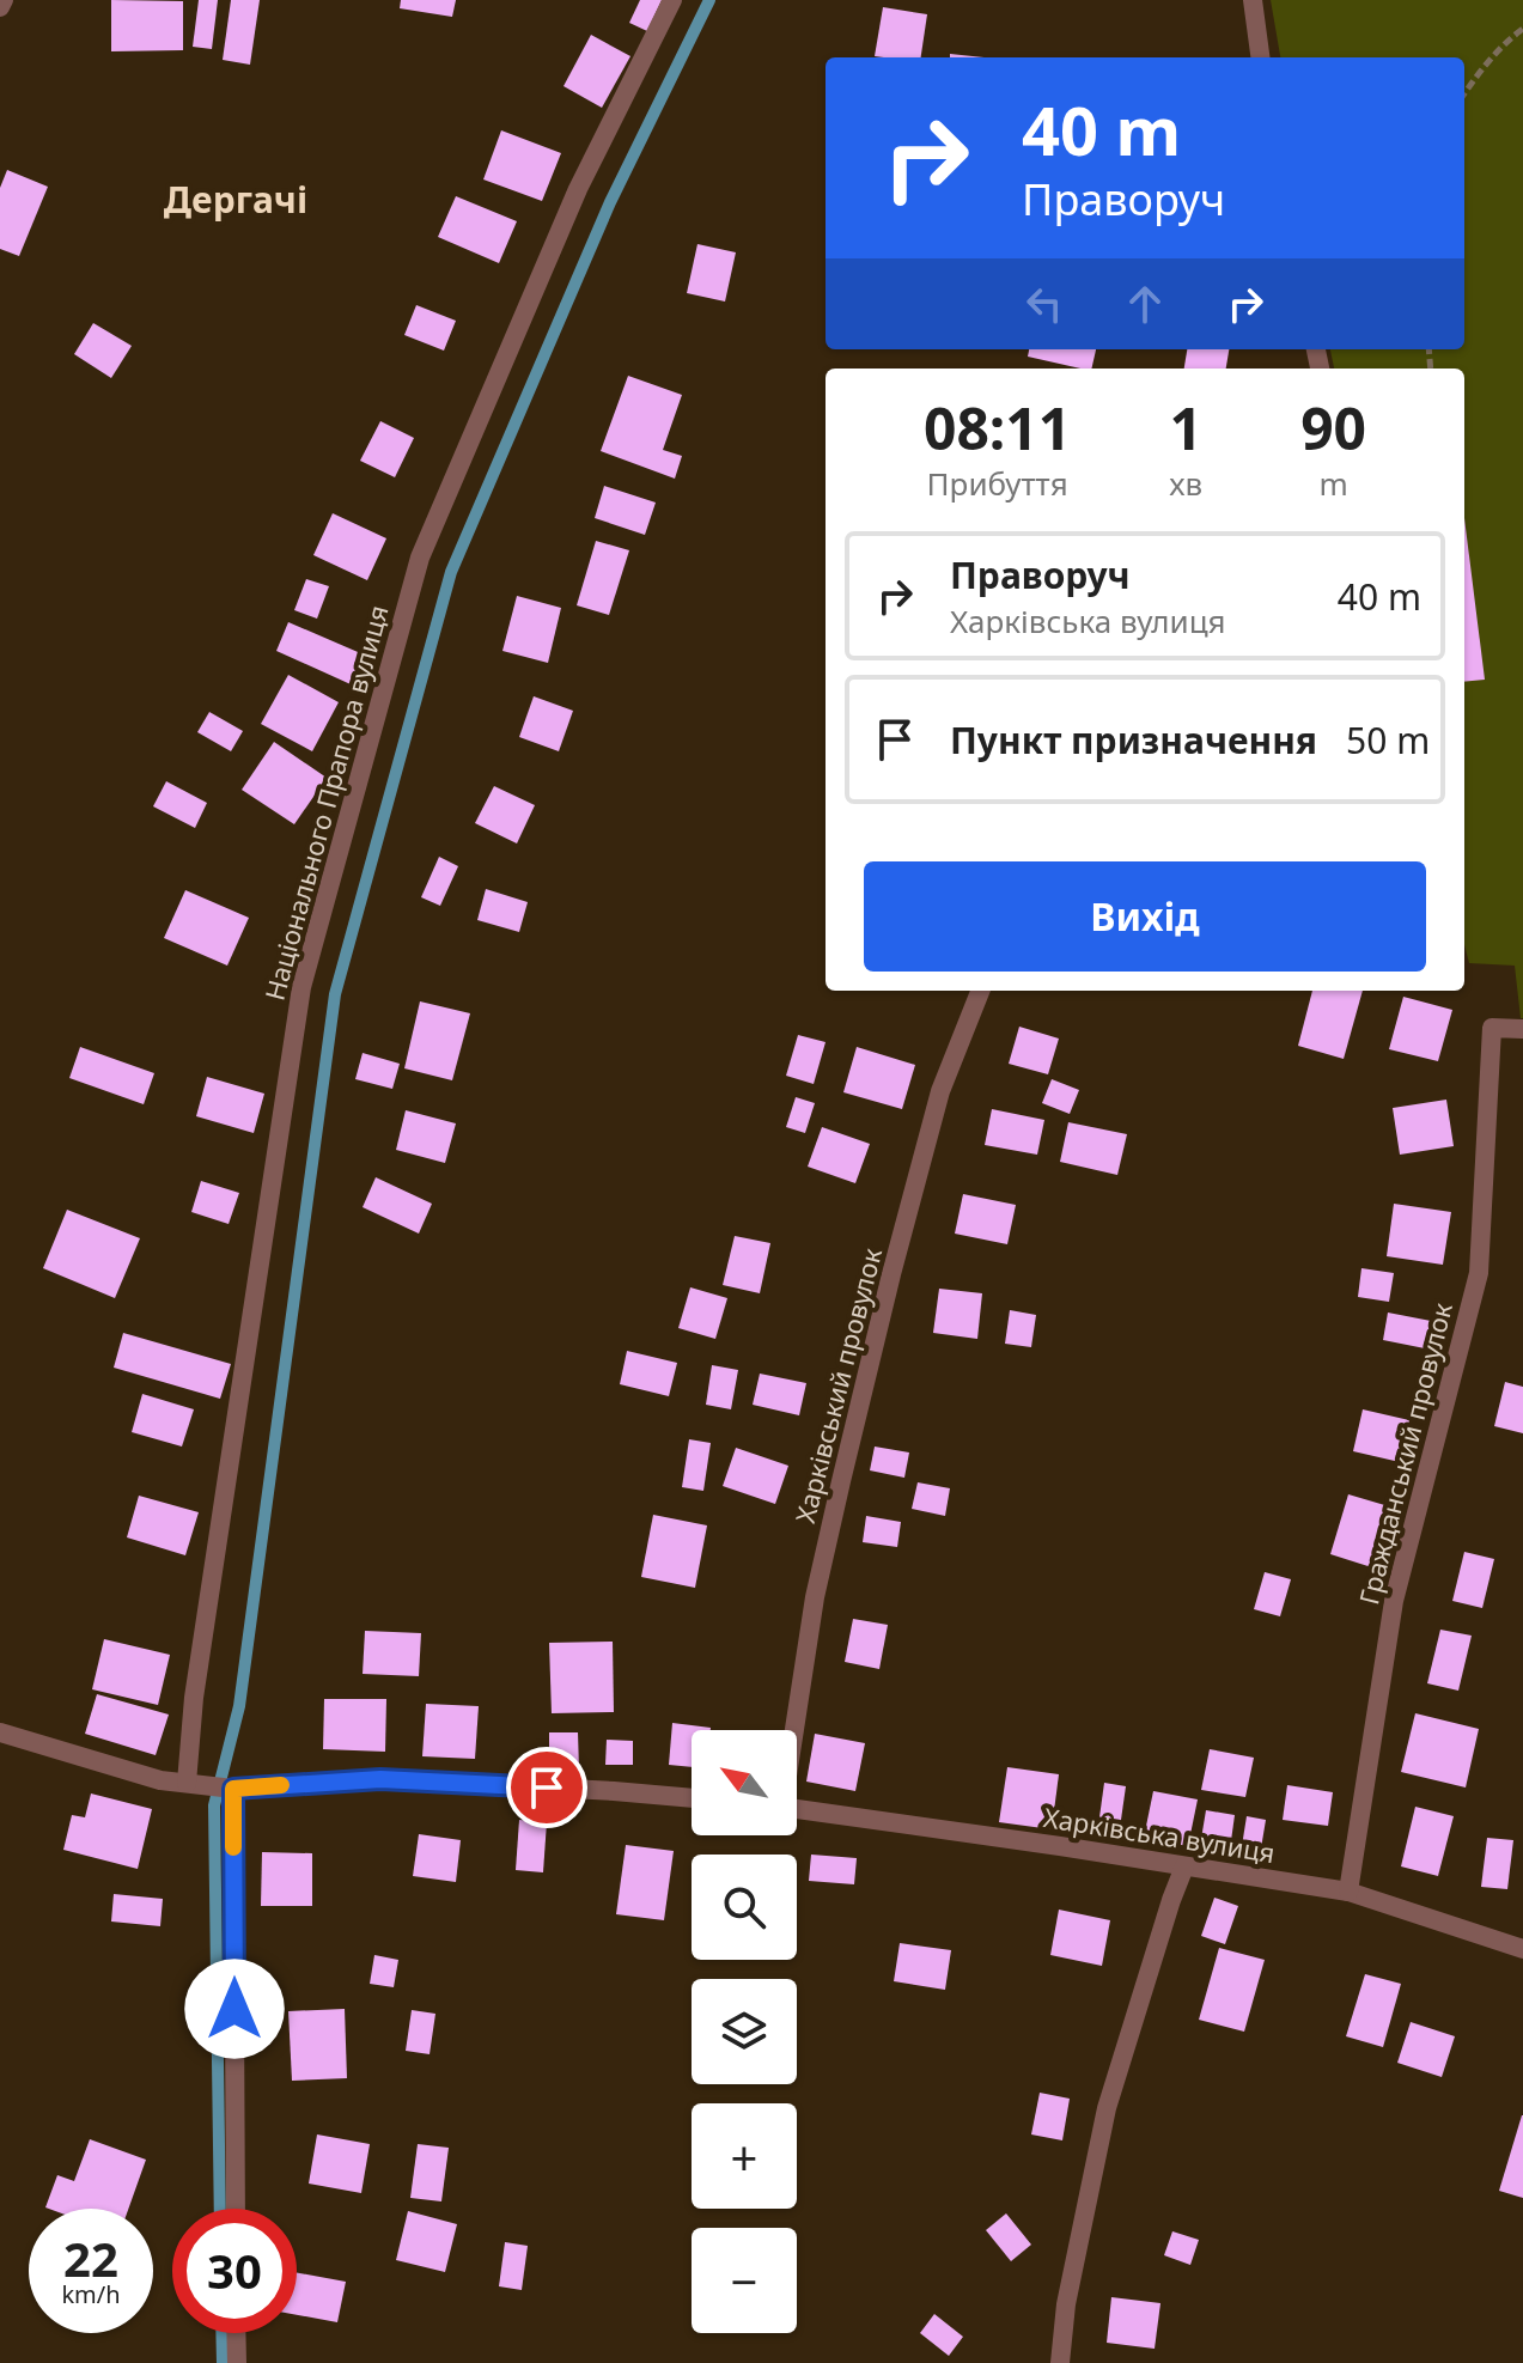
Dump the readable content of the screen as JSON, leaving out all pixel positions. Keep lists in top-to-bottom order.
{
  "streets": {
    "street": [
      "Національного Прапора вулиця",
      "Харківський провулок",
      "Гражданський провулок",
      "Харківська вулиця"
    ]
  },
  "crossings": [
    ["Гражданський провулок", "Харківська вулиця"]
  ],
  "districts": ["Дергачі"],
  "north": "top left",
  "page": {
    "turn": ["40 m", "Праворуч"],
    "eta": [
      "08:11",
      "Прибуття",
      "1",
      "хв",
      "90",
      "m"
    ],
    "list": [
      {
        "name": "Праворуч",
        "note": "Харківська вулиця",
        "value": "40 m"
      },
      {
        "name": "Пункт призначення",
        "value": "50 m"
      }
    ],
    "buttons": "Вихід",
    "map_buttons": ["+", "−"],
    "speed": "22 km/h",
    "limit": "30"
  }
}
